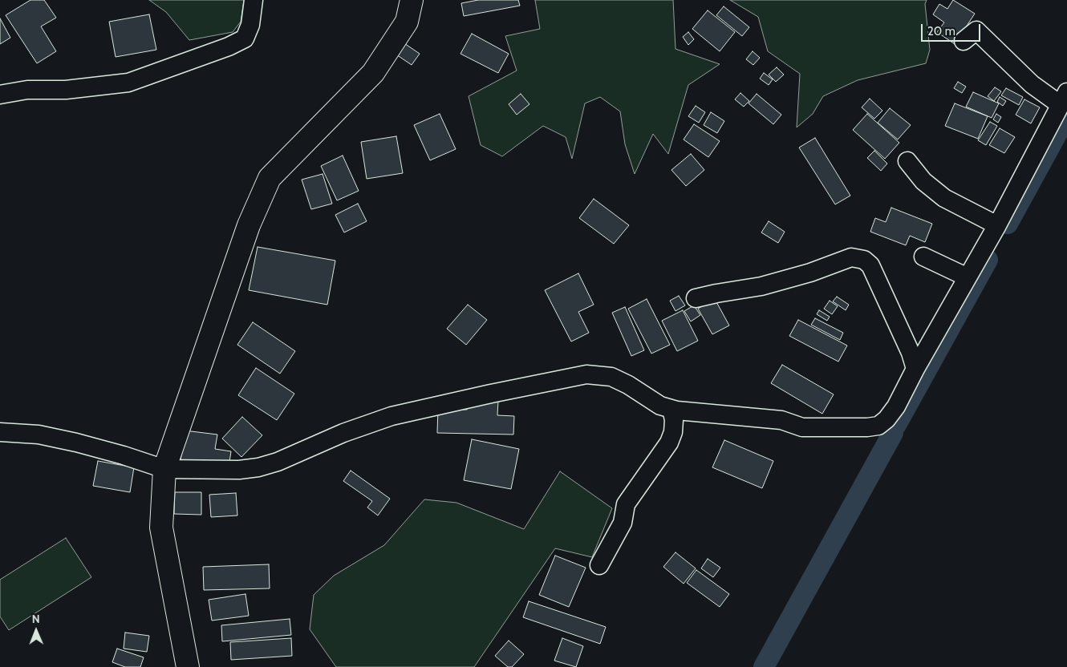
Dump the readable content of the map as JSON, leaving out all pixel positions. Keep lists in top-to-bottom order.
{
  "scale_bar": "20 m",
  "north": "top"
}
